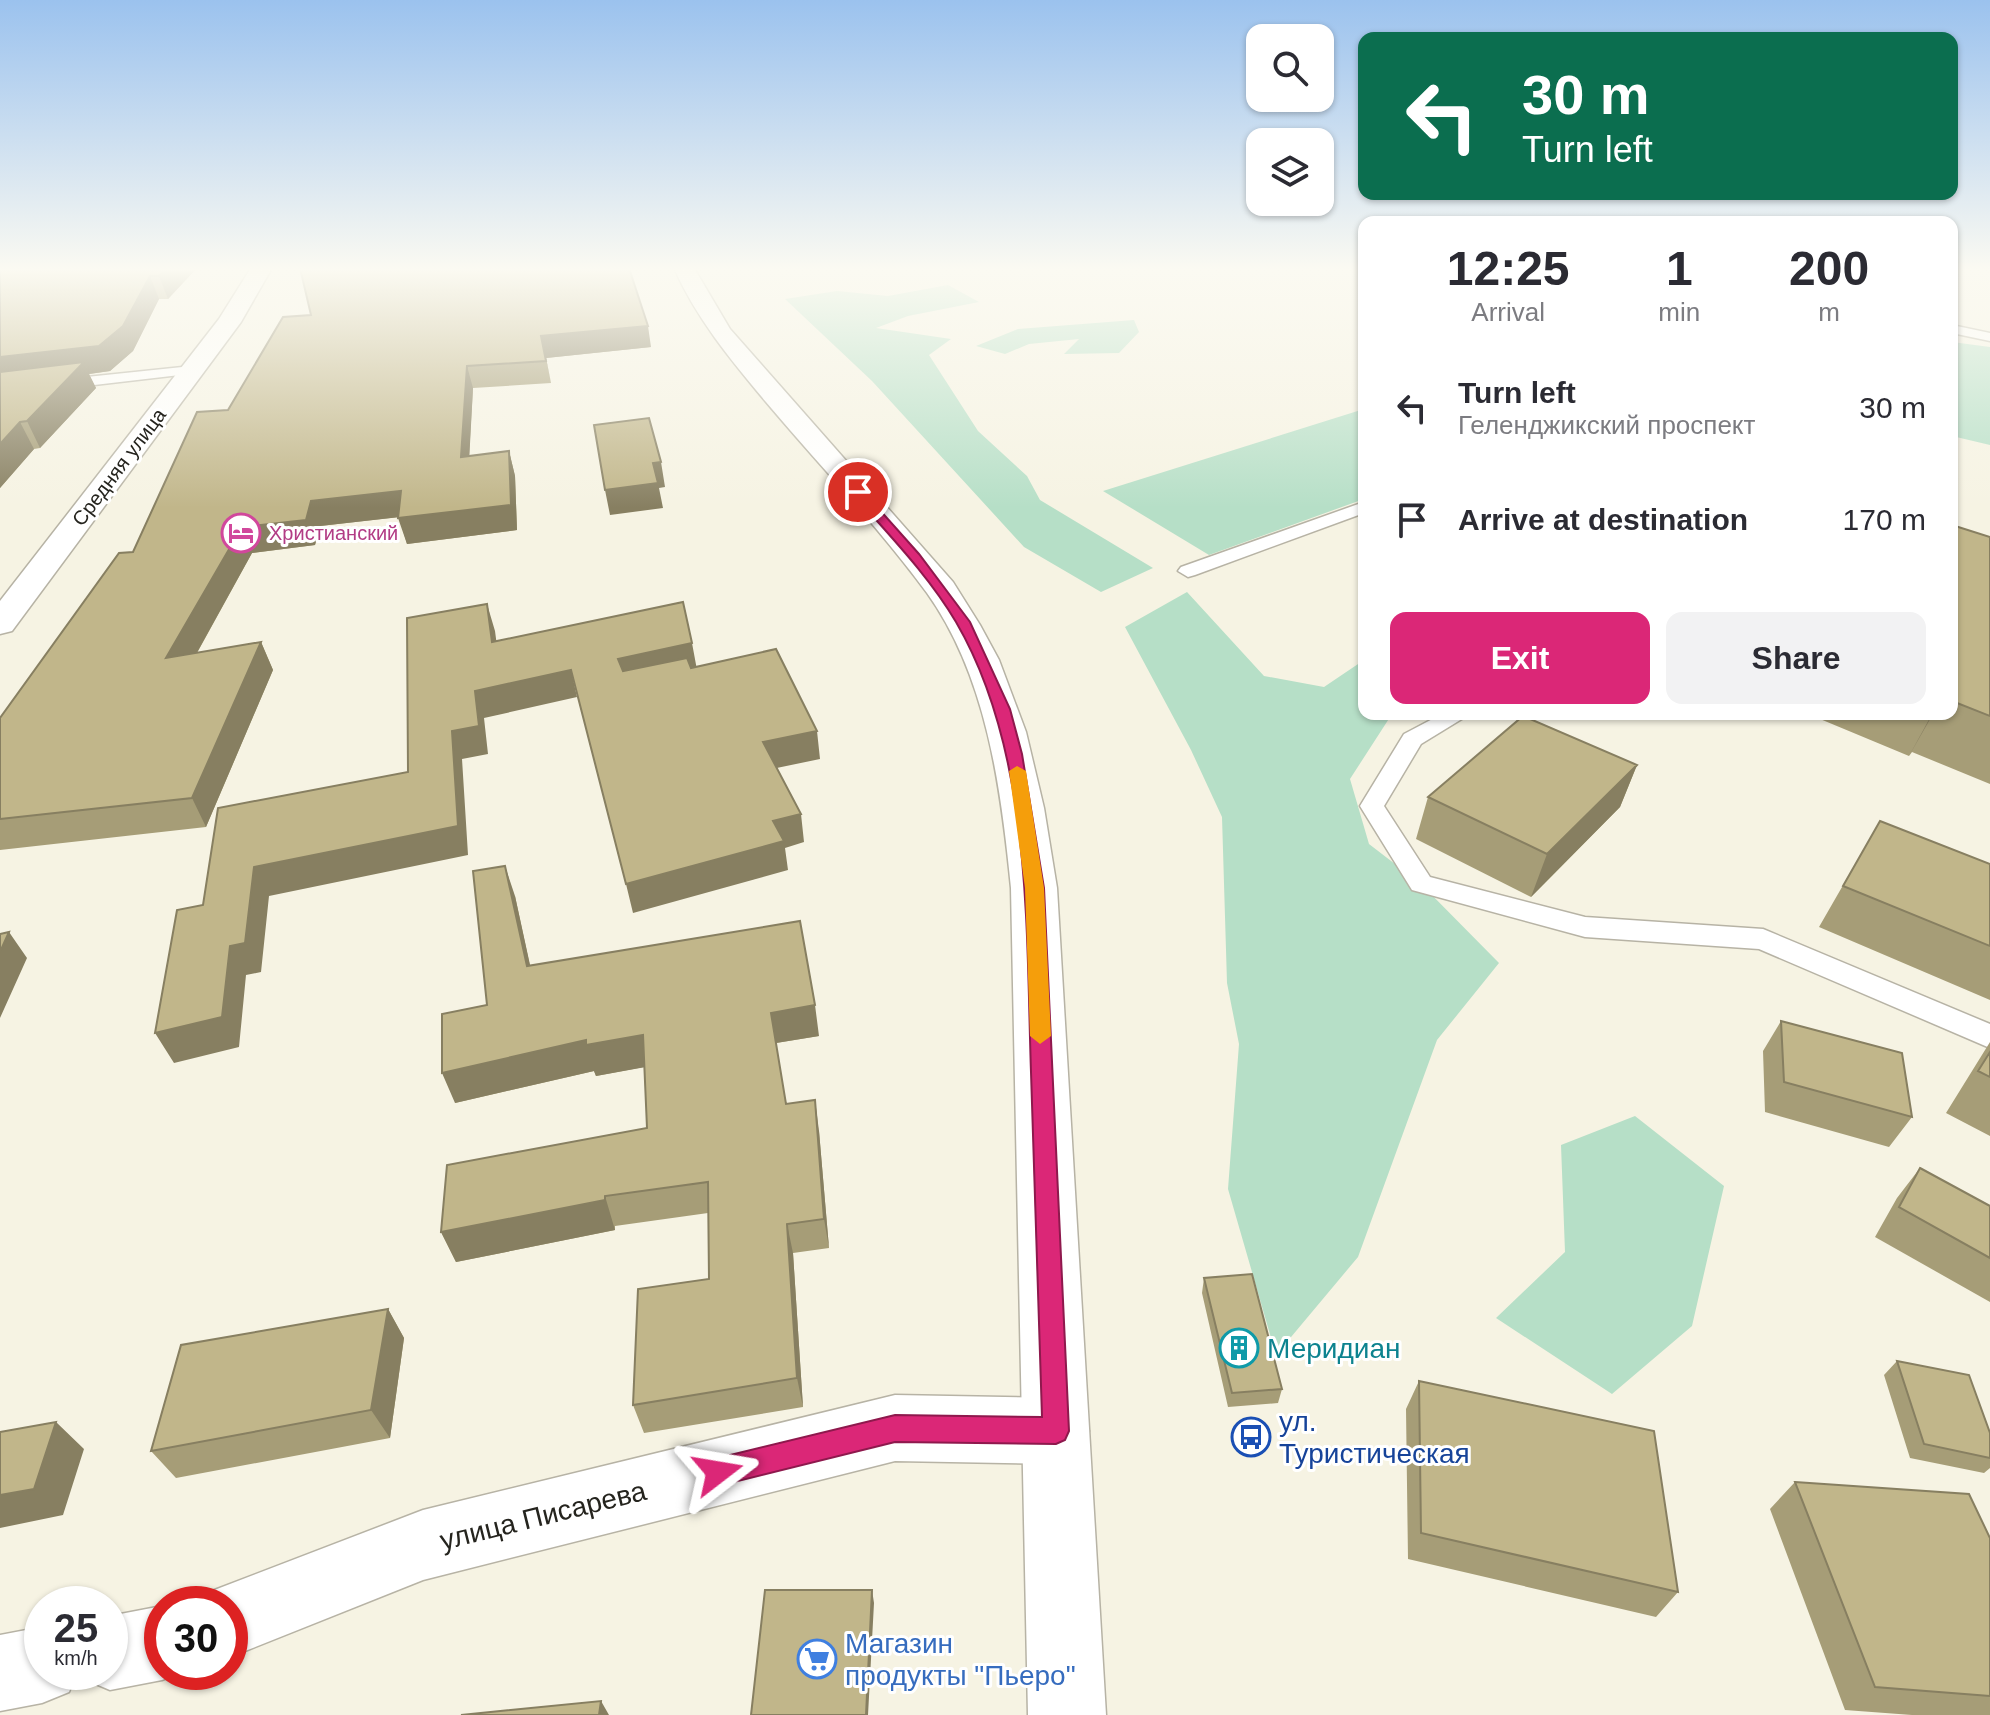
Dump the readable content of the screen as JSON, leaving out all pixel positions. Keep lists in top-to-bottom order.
{
  "streets": {
    "main road": ["Средняя улица", "улица Писарева"]
  },
  "places": {
    "hotel": ["Христианский"],
    "building": ["Меридиан"],
    "bus stop": ["ул. Туристическая"],
    "supermarket": ["Магазин продукты \"Пьеро\""]
  },
  "page": {
    "turn": ["30 m", "Turn left"],
    "eta": [
      "12:25",
      "Arrival",
      "1",
      "min",
      "200",
      "m"
    ],
    "list": [
      {
        "name": "Turn left",
        "note": "Геленджикский проспект",
        "value": "30 m"
      },
      {
        "name": "Arrive at destination",
        "value": "170 m"
      }
    ],
    "buttons": ["Exit", "Share"],
    "speed": "25 km/h",
    "limit": "30"
  }
}
